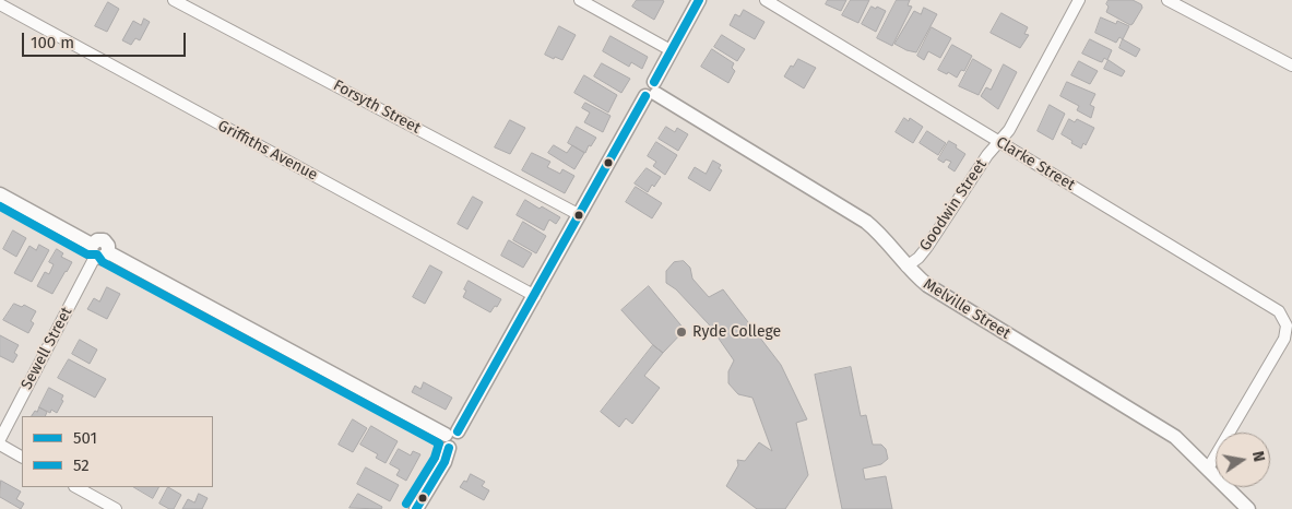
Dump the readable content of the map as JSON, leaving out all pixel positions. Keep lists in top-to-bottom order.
{
  "streets": {
    "street": [
      "Forsyth Street",
      "Griffiths Avenue",
      "Clarke Street",
      "Goodwin Street",
      "Melville Street",
      "Sewell Street"
    ]
  },
  "crossings": [
    ["Clarke Street", "Goodwin Street"],
    ["Goodwin Street", "Melville Street"]
  ],
  "places": ["Ryde College"],
  "lines": ["transit line 501", "transit line 52"],
  "legend": ["501", "52"],
  "scale_bar": "100 m",
  "north": "right"
}
